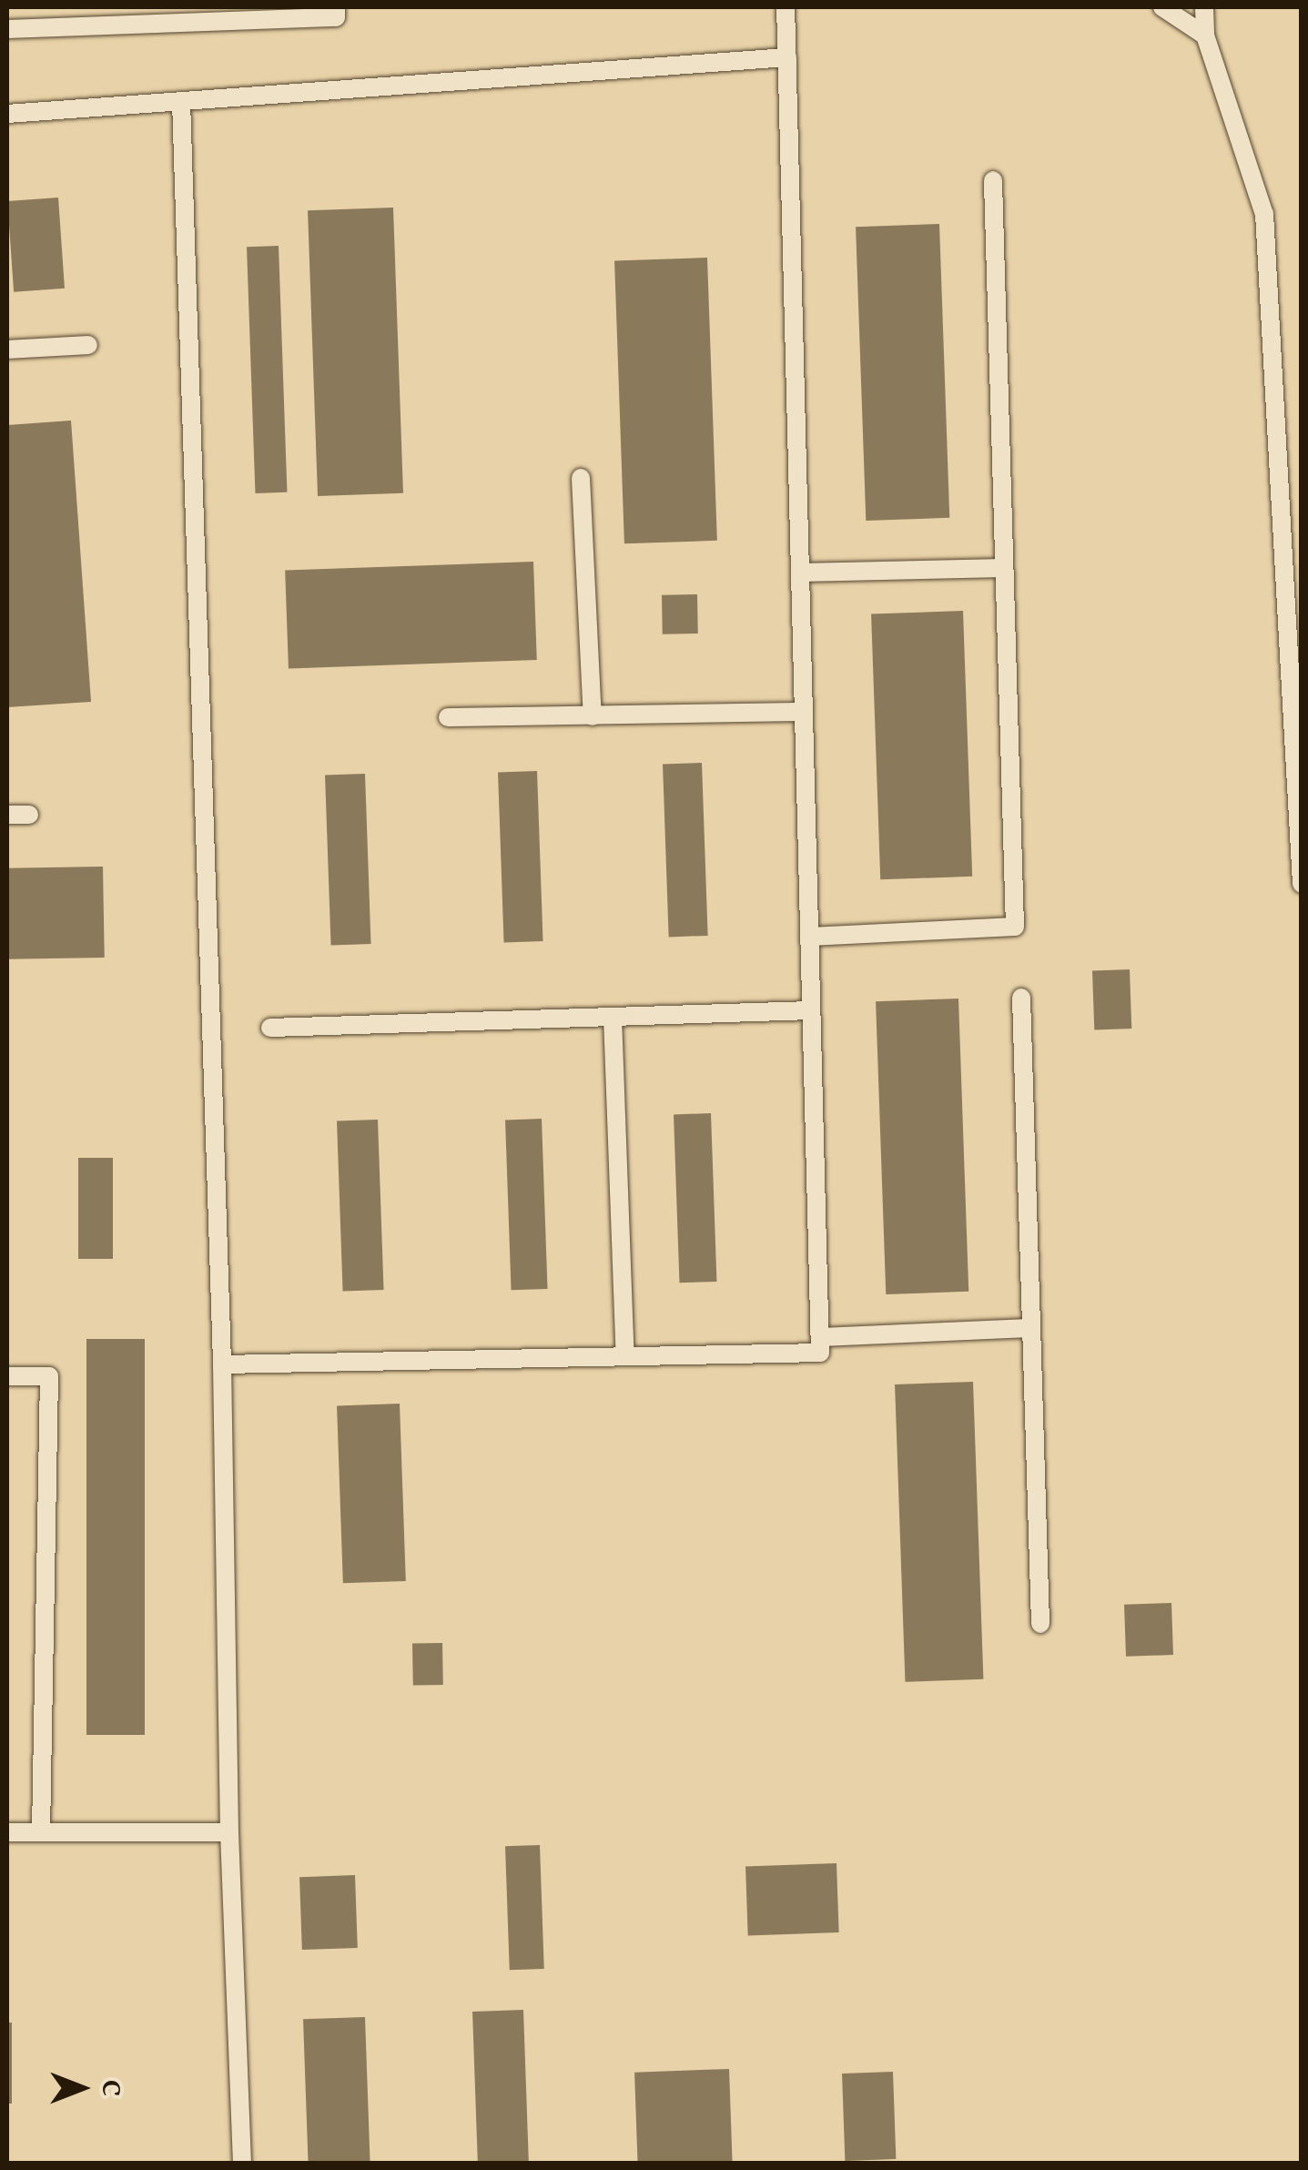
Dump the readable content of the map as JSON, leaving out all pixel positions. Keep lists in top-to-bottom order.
{
  "north": "right"
}
